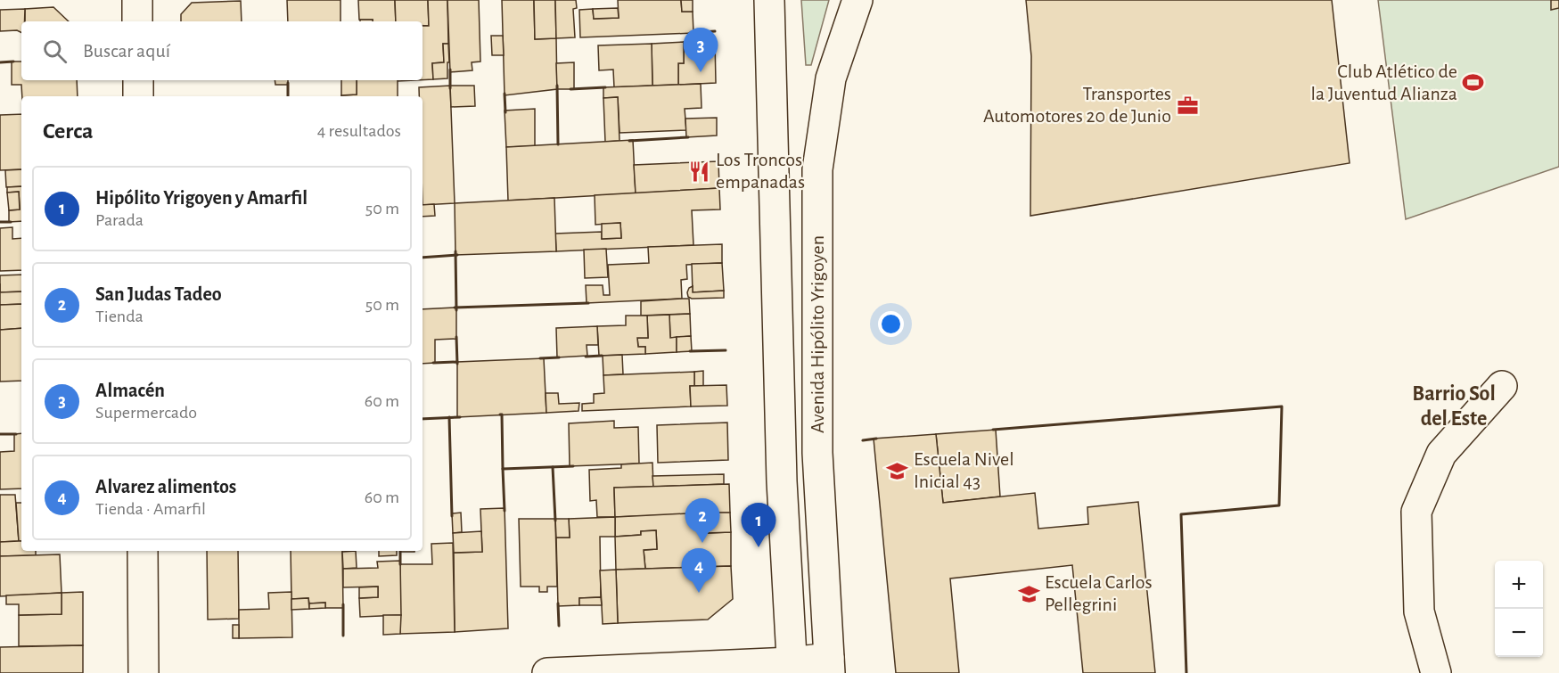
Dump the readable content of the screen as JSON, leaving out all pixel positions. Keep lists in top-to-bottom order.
{
  "streets": {
    "main road": ["Avenida Hipólito Yrigoyen"]
  },
  "districts": ["Barrio Sol del Este"],
  "places": {
    "sports": ["Club Atlético de la Juventud Alianza"],
    "office": ["Transportes Automotores 20 de Junio"],
    "restaurant": ["Los Troncos empanadas"],
    "school or university": ["Escuela Nivel Inicial 43", "Escuela Carlos Pellegrini"]
  },
  "page": {
    "search": "Buscar aquí",
    "pins": [
      "3",
      "2",
      "1",
      "4"
    ],
    "heading": ["Cerca", "4 resultados"],
    "list": [
      {
        "mark": "1",
        "name": "Hipólito Yrigoyen y Amarfil",
        "note": "Parada",
        "value": "50 m"
      },
      {
        "mark": "2",
        "name": "San Judas Tadeo",
        "note": "Tienda",
        "value": "50 m"
      },
      {
        "mark": "3",
        "name": "Almacén",
        "note": "Supermercado",
        "value": "60 m"
      },
      {
        "mark": "4",
        "name": "Alvarez alimentos",
        "note": "Tienda · Amarfil",
        "value": "60 m"
      }
    ],
    "map_buttons": ["+", "−"]
  }
}
